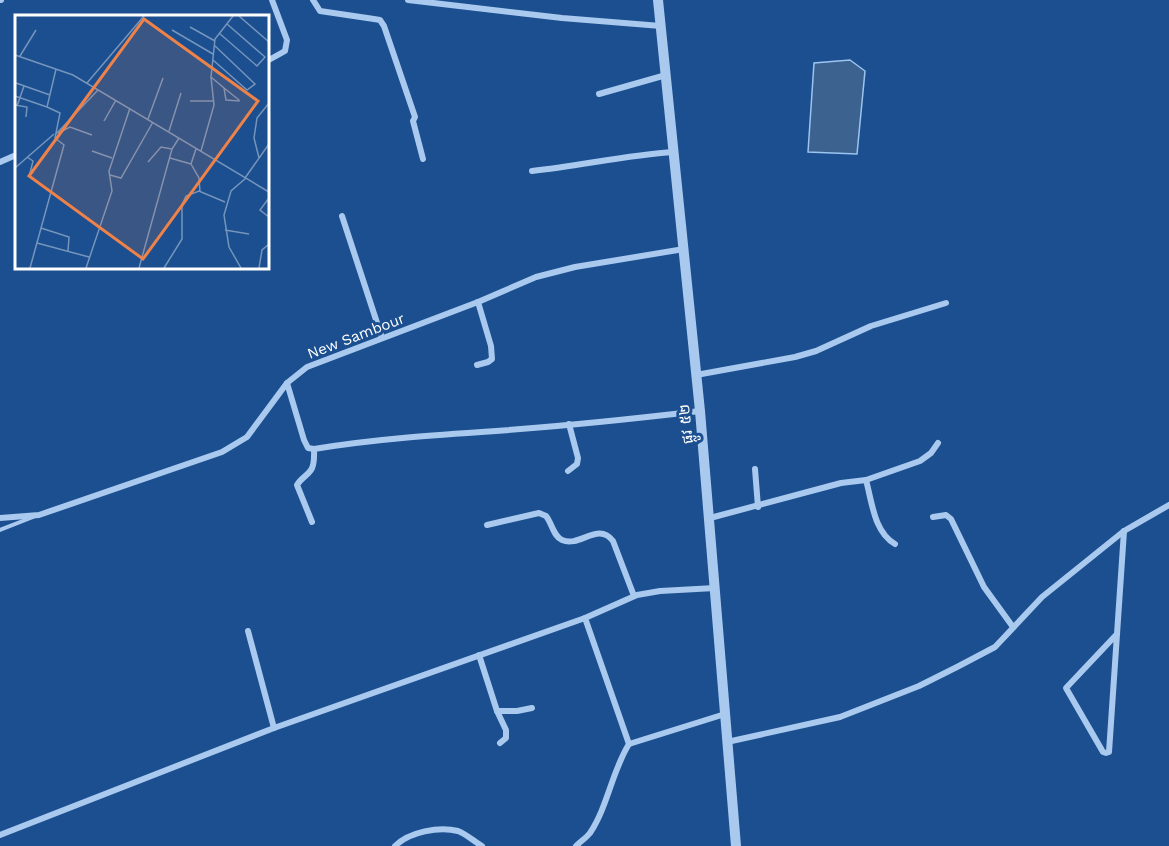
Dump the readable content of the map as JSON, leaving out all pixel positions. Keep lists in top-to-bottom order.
{
  "streets": {
    "street": ["New Sambour", "ផ្លូវ ៥២"]
  },
  "crossings": [
    ["New Sambour", "ផ្លូវ ៥២"]
  ]
}
